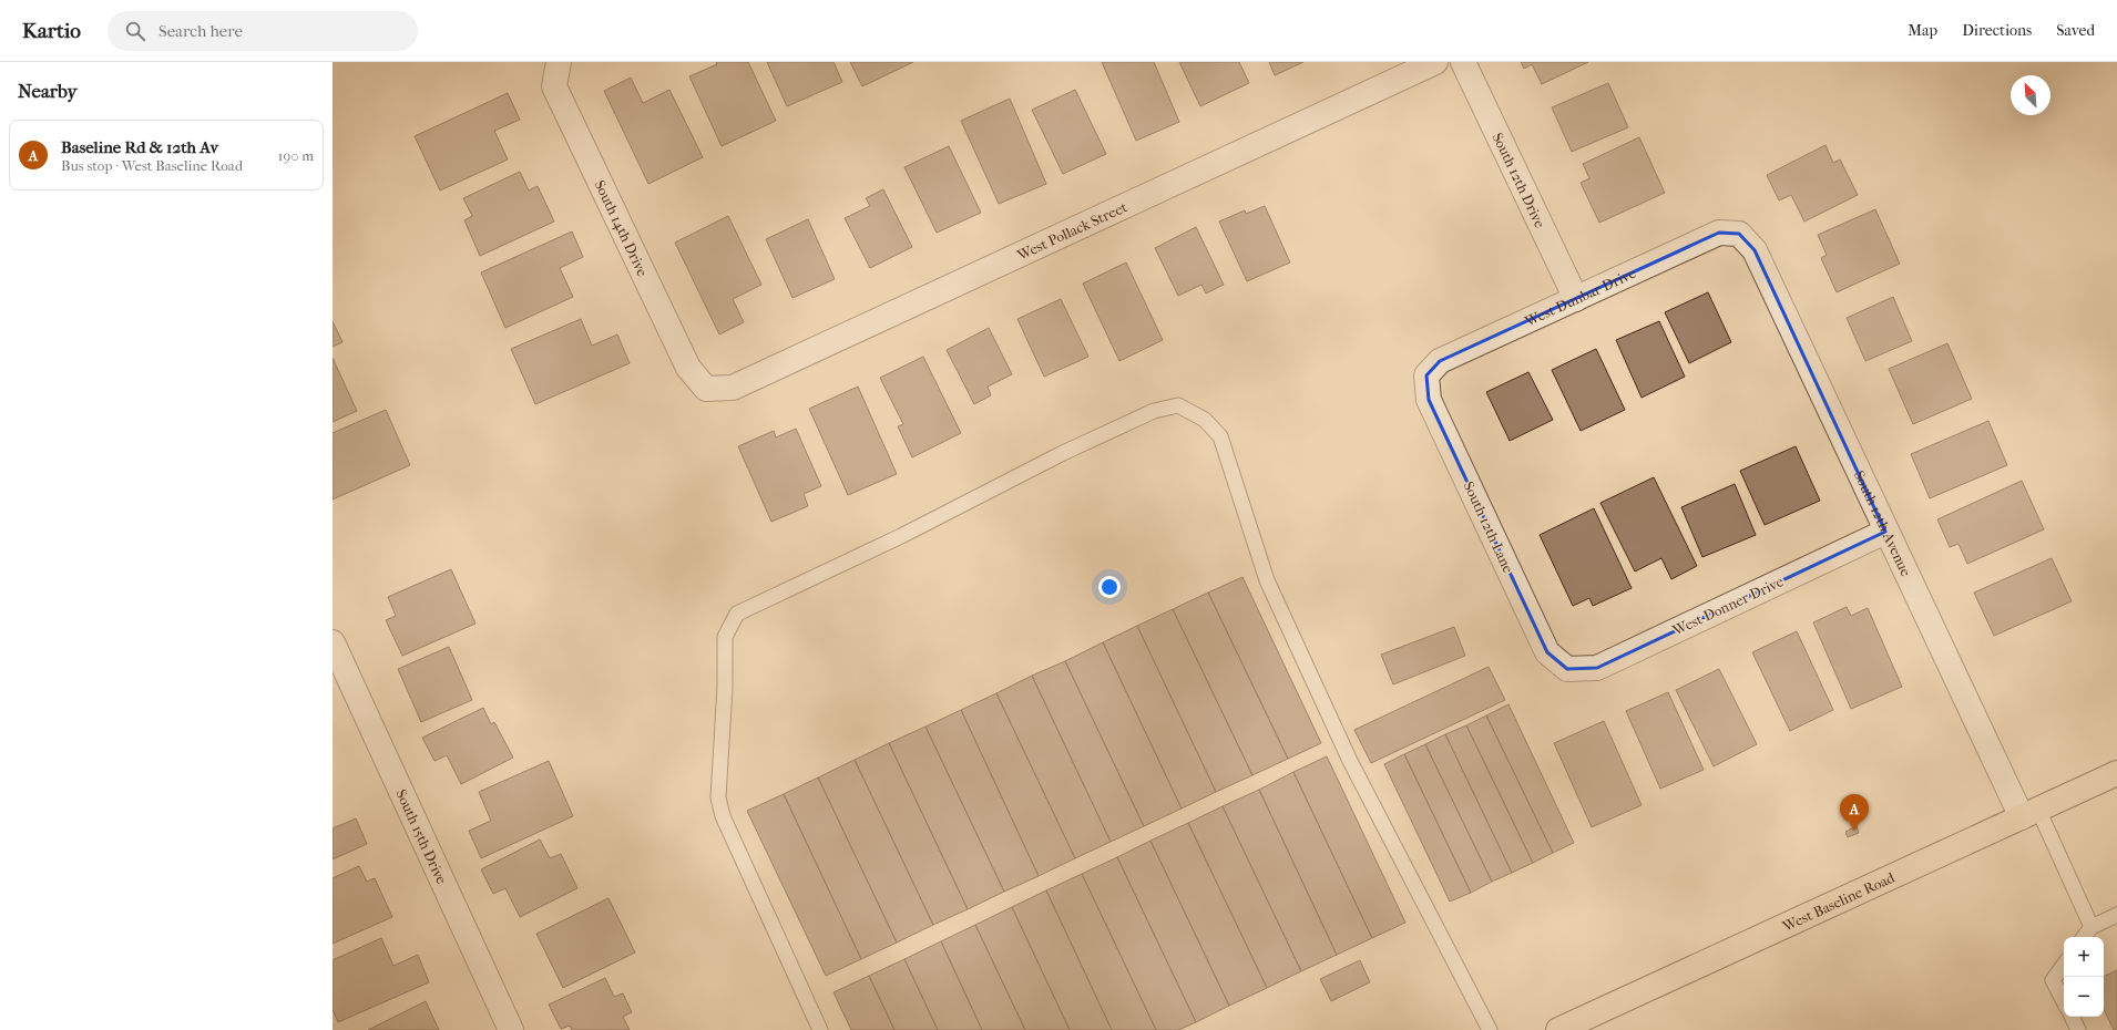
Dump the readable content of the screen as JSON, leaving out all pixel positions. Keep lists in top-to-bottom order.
{
  "streets": {
    "main road": ["West Baseline Road"],
    "street": [
      "South 12th Drive",
      "South 14th Drive",
      "West Pollack Street",
      "West Dunbar Drive",
      "South 12th Avenue",
      "South 12th Lane",
      "West Donner Drive",
      "South 15th Drive"
    ]
  },
  "crossings": [
    ["South 12th Drive", "West Dunbar Drive"],
    ["South 14th Drive", "West Pollack Street"],
    ["West Dunbar Drive", "South 12th Avenue"],
    ["West Dunbar Drive", "South 12th Lane"],
    ["South 12th Avenue", "West Donner Drive"],
    ["South 12th Avenue", "West Baseline Road"],
    ["South 12th Lane", "West Donner Drive"]
  ],
  "north": "top left",
  "page": {
    "header": "Kartio",
    "search": "Search here",
    "nav": ["Map", "Directions", "Saved"],
    "heading": "Nearby",
    "list": [
      {
        "mark": "A",
        "name": "Baseline Rd & 12th Av",
        "note": "Bus stop · West Baseline Road",
        "value": "190 m"
      }
    ],
    "pins": "A",
    "map_buttons": ["+", "−"]
  }
}
